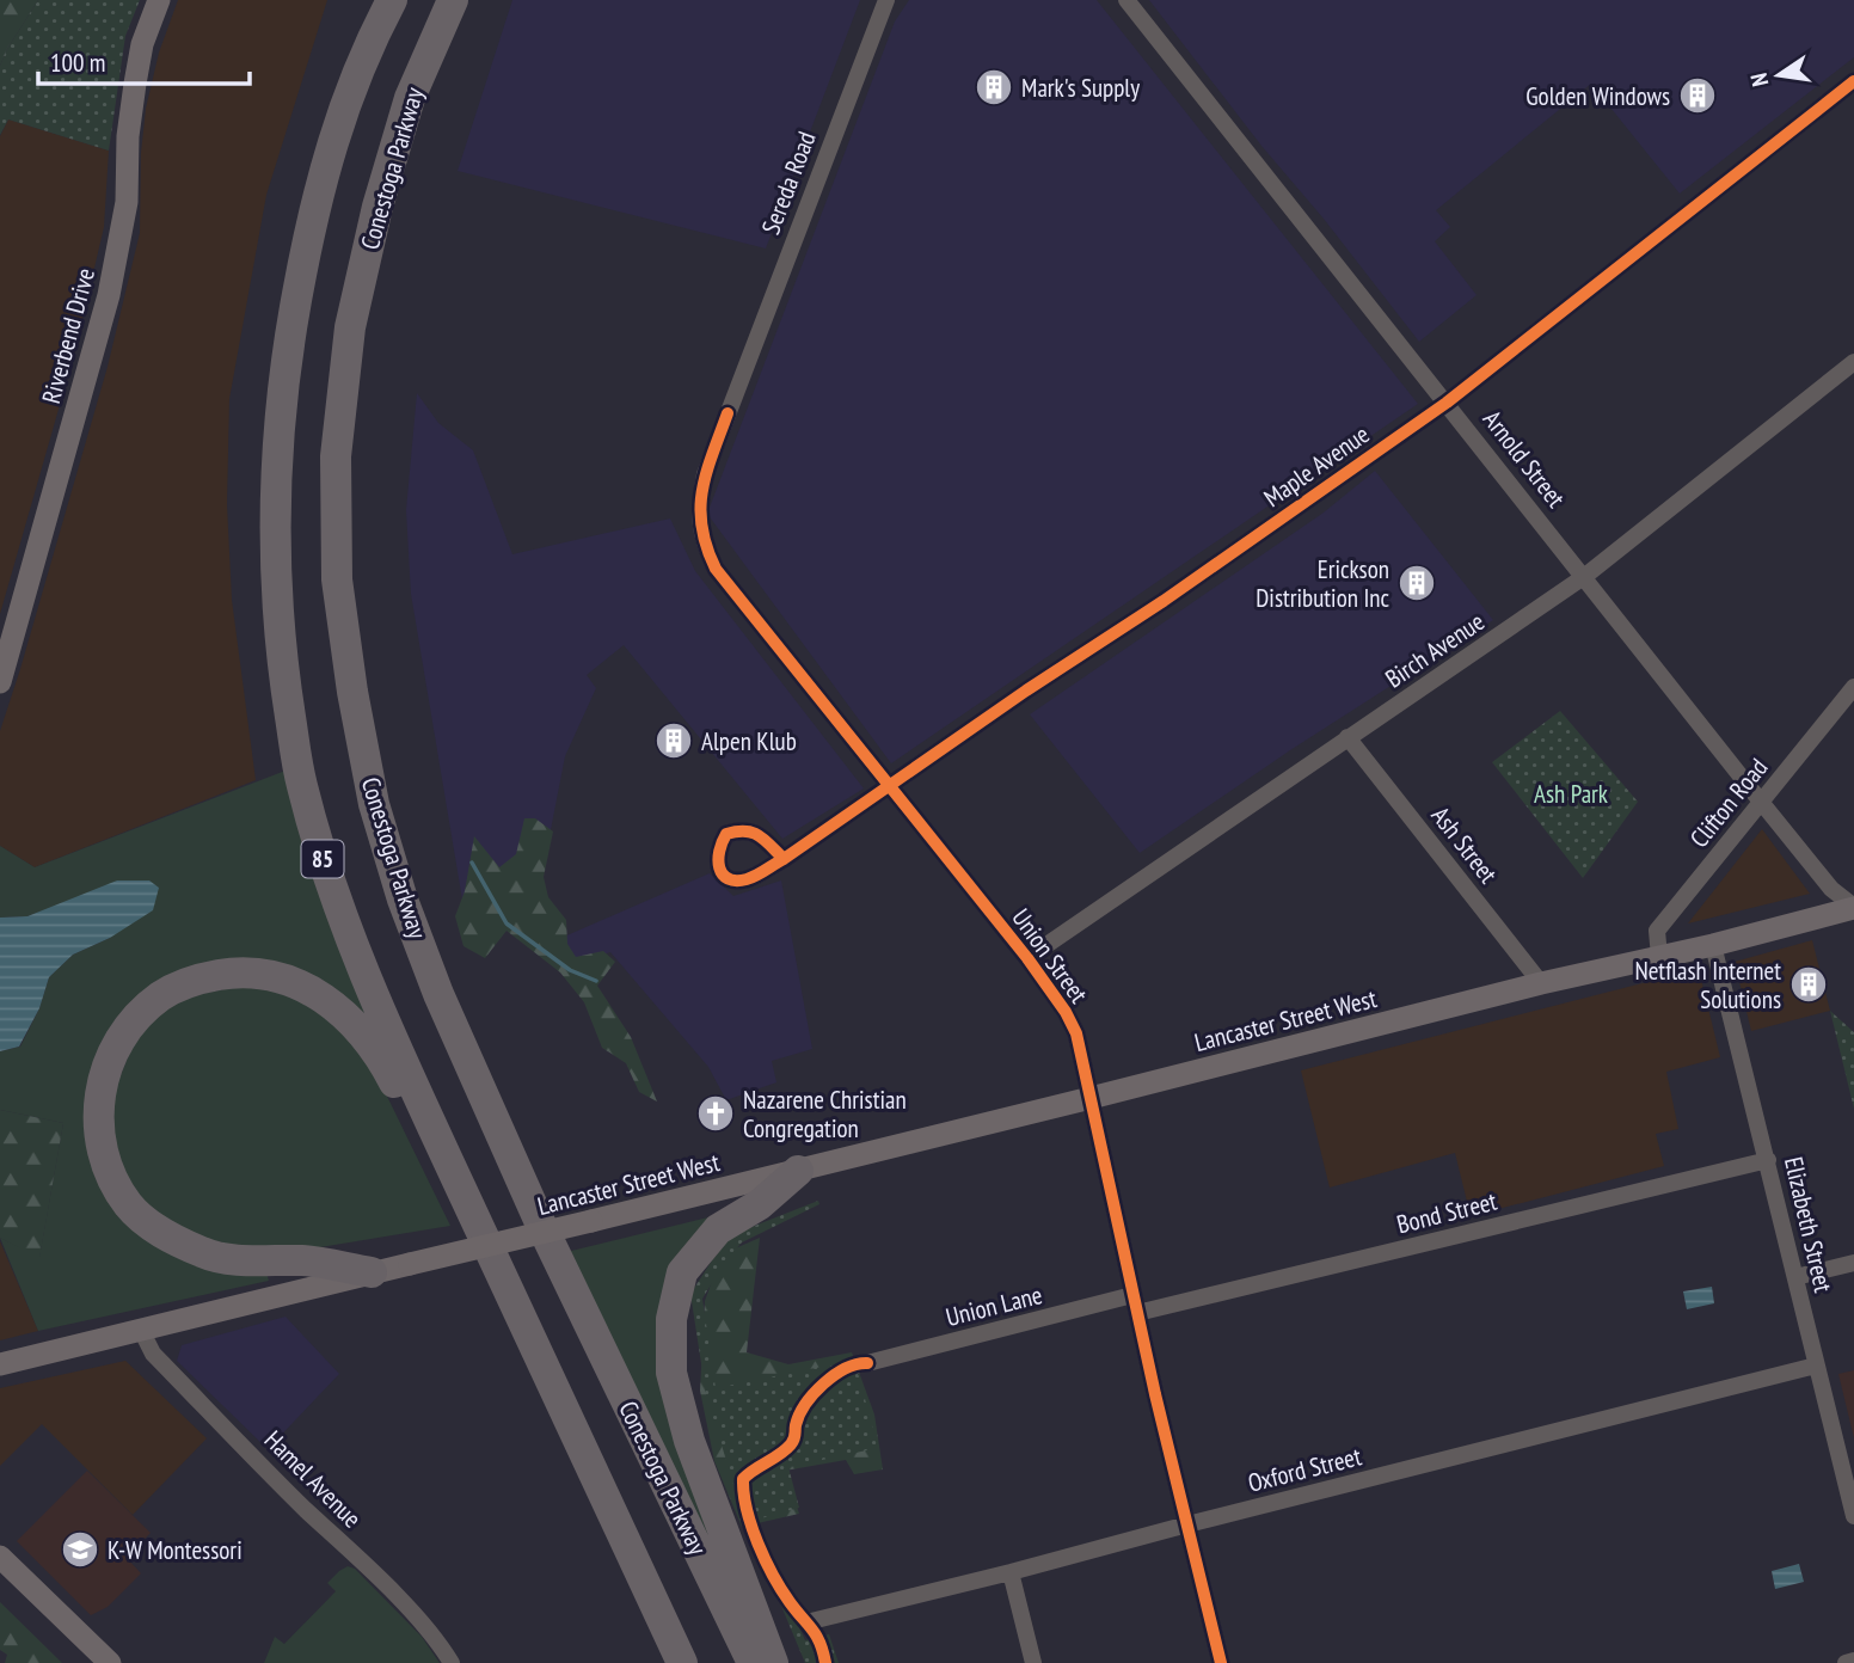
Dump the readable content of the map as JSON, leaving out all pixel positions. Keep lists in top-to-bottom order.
{
  "streets": {
    "highway": ["Conestoga Parkway", "85"],
    "main road": ["Riverbend Drive", "Lancaster Street West"],
    "street": [
      "Sereda Road",
      "Arnold Street",
      "Maple Avenue",
      "Birch Avenue",
      "Clifton Road",
      "Ash Street",
      "Union Street",
      "Bond Street",
      "Elizabeth Street",
      "Union Lane",
      "Oxford Street",
      "Hamel Avenue"
    ]
  },
  "crossings": [
    ["Sereda Road", "Union Street"],
    ["Arnold Street", "Maple Avenue"],
    ["Arnold Street", "Birch Avenue"],
    ["Arnold Street", "Clifton Road"],
    ["Arnold Street", "Lancaster Street West"],
    ["Maple Avenue", "Union Street"],
    ["Birch Avenue", "Ash Street"],
    ["Birch Avenue", "Union Street"],
    ["Clifton Road", "Lancaster Street West"],
    ["Ash Street", "Lancaster Street West"],
    ["Union Street", "Lancaster Street West"],
    ["Union Street", "Bond Street"],
    ["Union Street", "Union Lane"],
    ["Union Street", "Oxford Street"],
    ["Lancaster Street West", "Elizabeth Street"],
    ["Lancaster Street West", "Hamel Avenue"],
    ["Bond Street", "Elizabeth Street"],
    ["Elizabeth Street", "Oxford Street"]
  ],
  "parks": ["Ash Park"],
  "places": {
    "building": [
      "Mark's Supply",
      "Golden Windows",
      "Erickson Distribution Inc",
      "Alpen Klub",
      "Netflash Internet Solutions"
    ],
    "church": ["Nazarene Christian Congregation"],
    "school or university": ["K-W Montessori"]
  },
  "scale_bar": "100 m",
  "north": "left"
}
